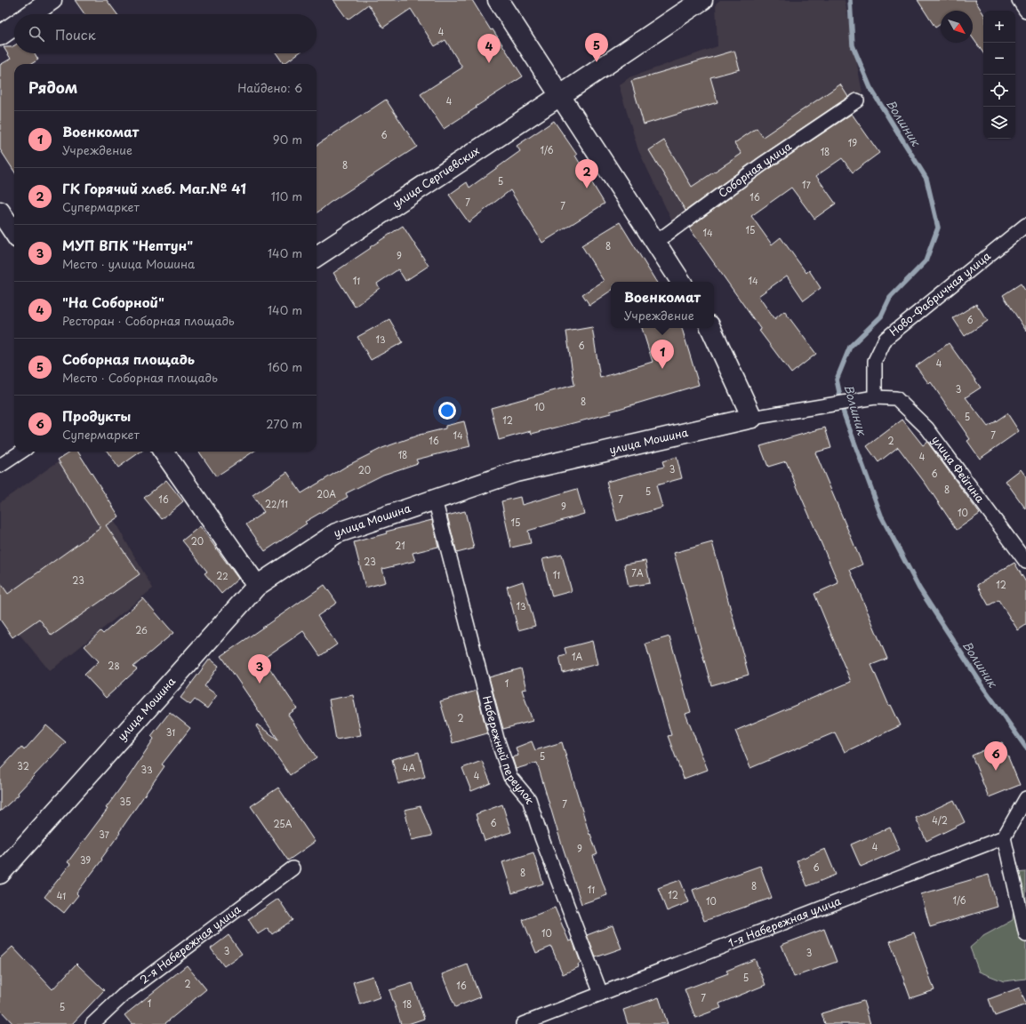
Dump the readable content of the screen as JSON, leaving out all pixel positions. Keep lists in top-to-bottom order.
{
  "streets": {
    "street": [
      "Соборная улица",
      "улица Сергиевских",
      "Ново-Фабричная улица",
      "улица Мошина",
      "улица Фейгина",
      "Набережный переулок",
      "1-я Набережная улица",
      "2-я Набережная улица"
    ]
  },
  "crossings": [
    ["Ново-Фабричная улица", "улица Мошина"],
    ["Ново-Фабричная улица", "улица Фейгина"],
    ["улица Мошина", "улица Фейгина"],
    ["улица Мошина", "Набережный переулок"],
    ["Набережный переулок", "1-я Набережная улица"]
  ],
  "water": ["Волшник"],
  "house_numbers": [
    "4",
    "4",
    "6",
    "19",
    "1/6",
    "18",
    "8",
    "5",
    "17",
    "16",
    "7",
    "7",
    "15",
    "14",
    "8",
    "9",
    "11",
    "14",
    "6",
    "13",
    "6",
    "4",
    "3",
    "8",
    "10",
    "5",
    "12",
    "14",
    "7",
    "16",
    "2",
    "18",
    "4",
    "3",
    "20",
    "6",
    "8",
    "5",
    "20А",
    "16",
    "7",
    "22/11",
    "9",
    "10",
    "15",
    "20",
    "21",
    "23",
    "7А",
    "11",
    "22",
    "23",
    "12",
    "13",
    "26",
    "1А",
    "28",
    "1",
    "2",
    "31",
    "5",
    "32",
    "4А",
    "33",
    "4",
    "35",
    "7",
    "4/2",
    "6",
    "25А",
    "37",
    "4",
    "9",
    "39",
    "6",
    "8",
    "8",
    "11",
    "12",
    "41",
    "1/6",
    "10",
    "10",
    "3",
    "3",
    "5",
    "2",
    "16",
    "7",
    "1",
    "18",
    "5"
  ],
  "north": "bottom right",
  "page": {
    "map_buttons": ["+", "−"],
    "search": "Поиск",
    "pins": [
      "5",
      "4",
      "2",
      "1",
      "3",
      "6"
    ],
    "heading": ["Рядом", "Найдено: 6"],
    "list": [
      {
        "mark": "1",
        "name": "Военкомат",
        "note": "Учреждение",
        "value": "90 m"
      },
      {
        "mark": "2",
        "name": "ГК Горячий хлеб. Маг.№ 41",
        "note": "Супермаркет",
        "value": "110 m"
      },
      {
        "mark": "3",
        "name": "МУП ВПК \"Нептун\"",
        "note": "Место · улица Мошина",
        "value": "140 m"
      },
      {
        "mark": "4",
        "name": "\"На Соборной\"",
        "note": "Ресторан · Соборная площадь",
        "value": "140 m"
      },
      {
        "mark": "5",
        "name": "Соборная площадь",
        "note": "Место · Соборная площадь",
        "value": "160 m"
      },
      {
        "mark": "6",
        "name": "Продукты",
        "note": "Супермаркет",
        "value": "270 m"
      }
    ],
    "popup": ["Военкомат", "Учреждение"]
  }
}
